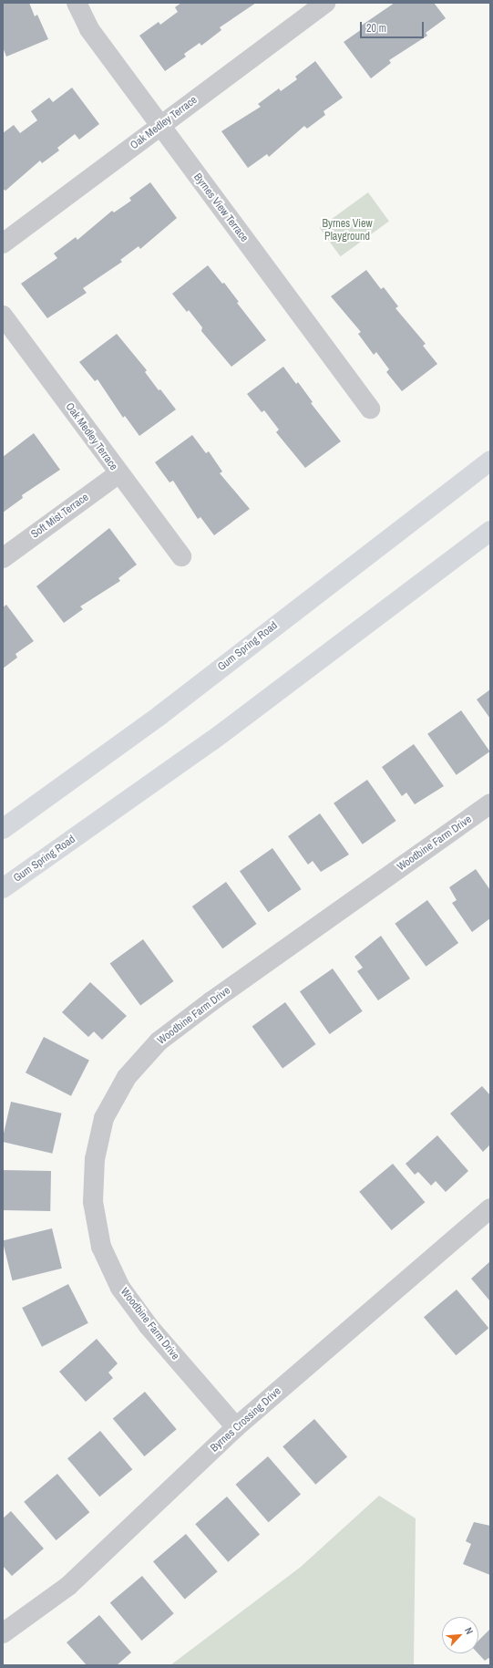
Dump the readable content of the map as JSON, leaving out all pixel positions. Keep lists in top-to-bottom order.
{
  "streets": {
    "main road": ["Gum Spring Road"],
    "street": [
      "Oak Medley Terrace",
      "Byrnes View Terrace",
      "Soft Mist Terrace",
      "Woodbine Farm Drive",
      "Byrnes Crossing Drive"
    ]
  },
  "crossings": [
    ["Oak Medley Terrace", "Byrnes View Terrace"],
    ["Oak Medley Terrace", "Soft Mist Terrace"],
    ["Woodbine Farm Drive", "Byrnes Crossing Drive"]
  ],
  "parks": ["Byrnes View Playground"],
  "scale_bar": "20 m",
  "north": "top right"
}
